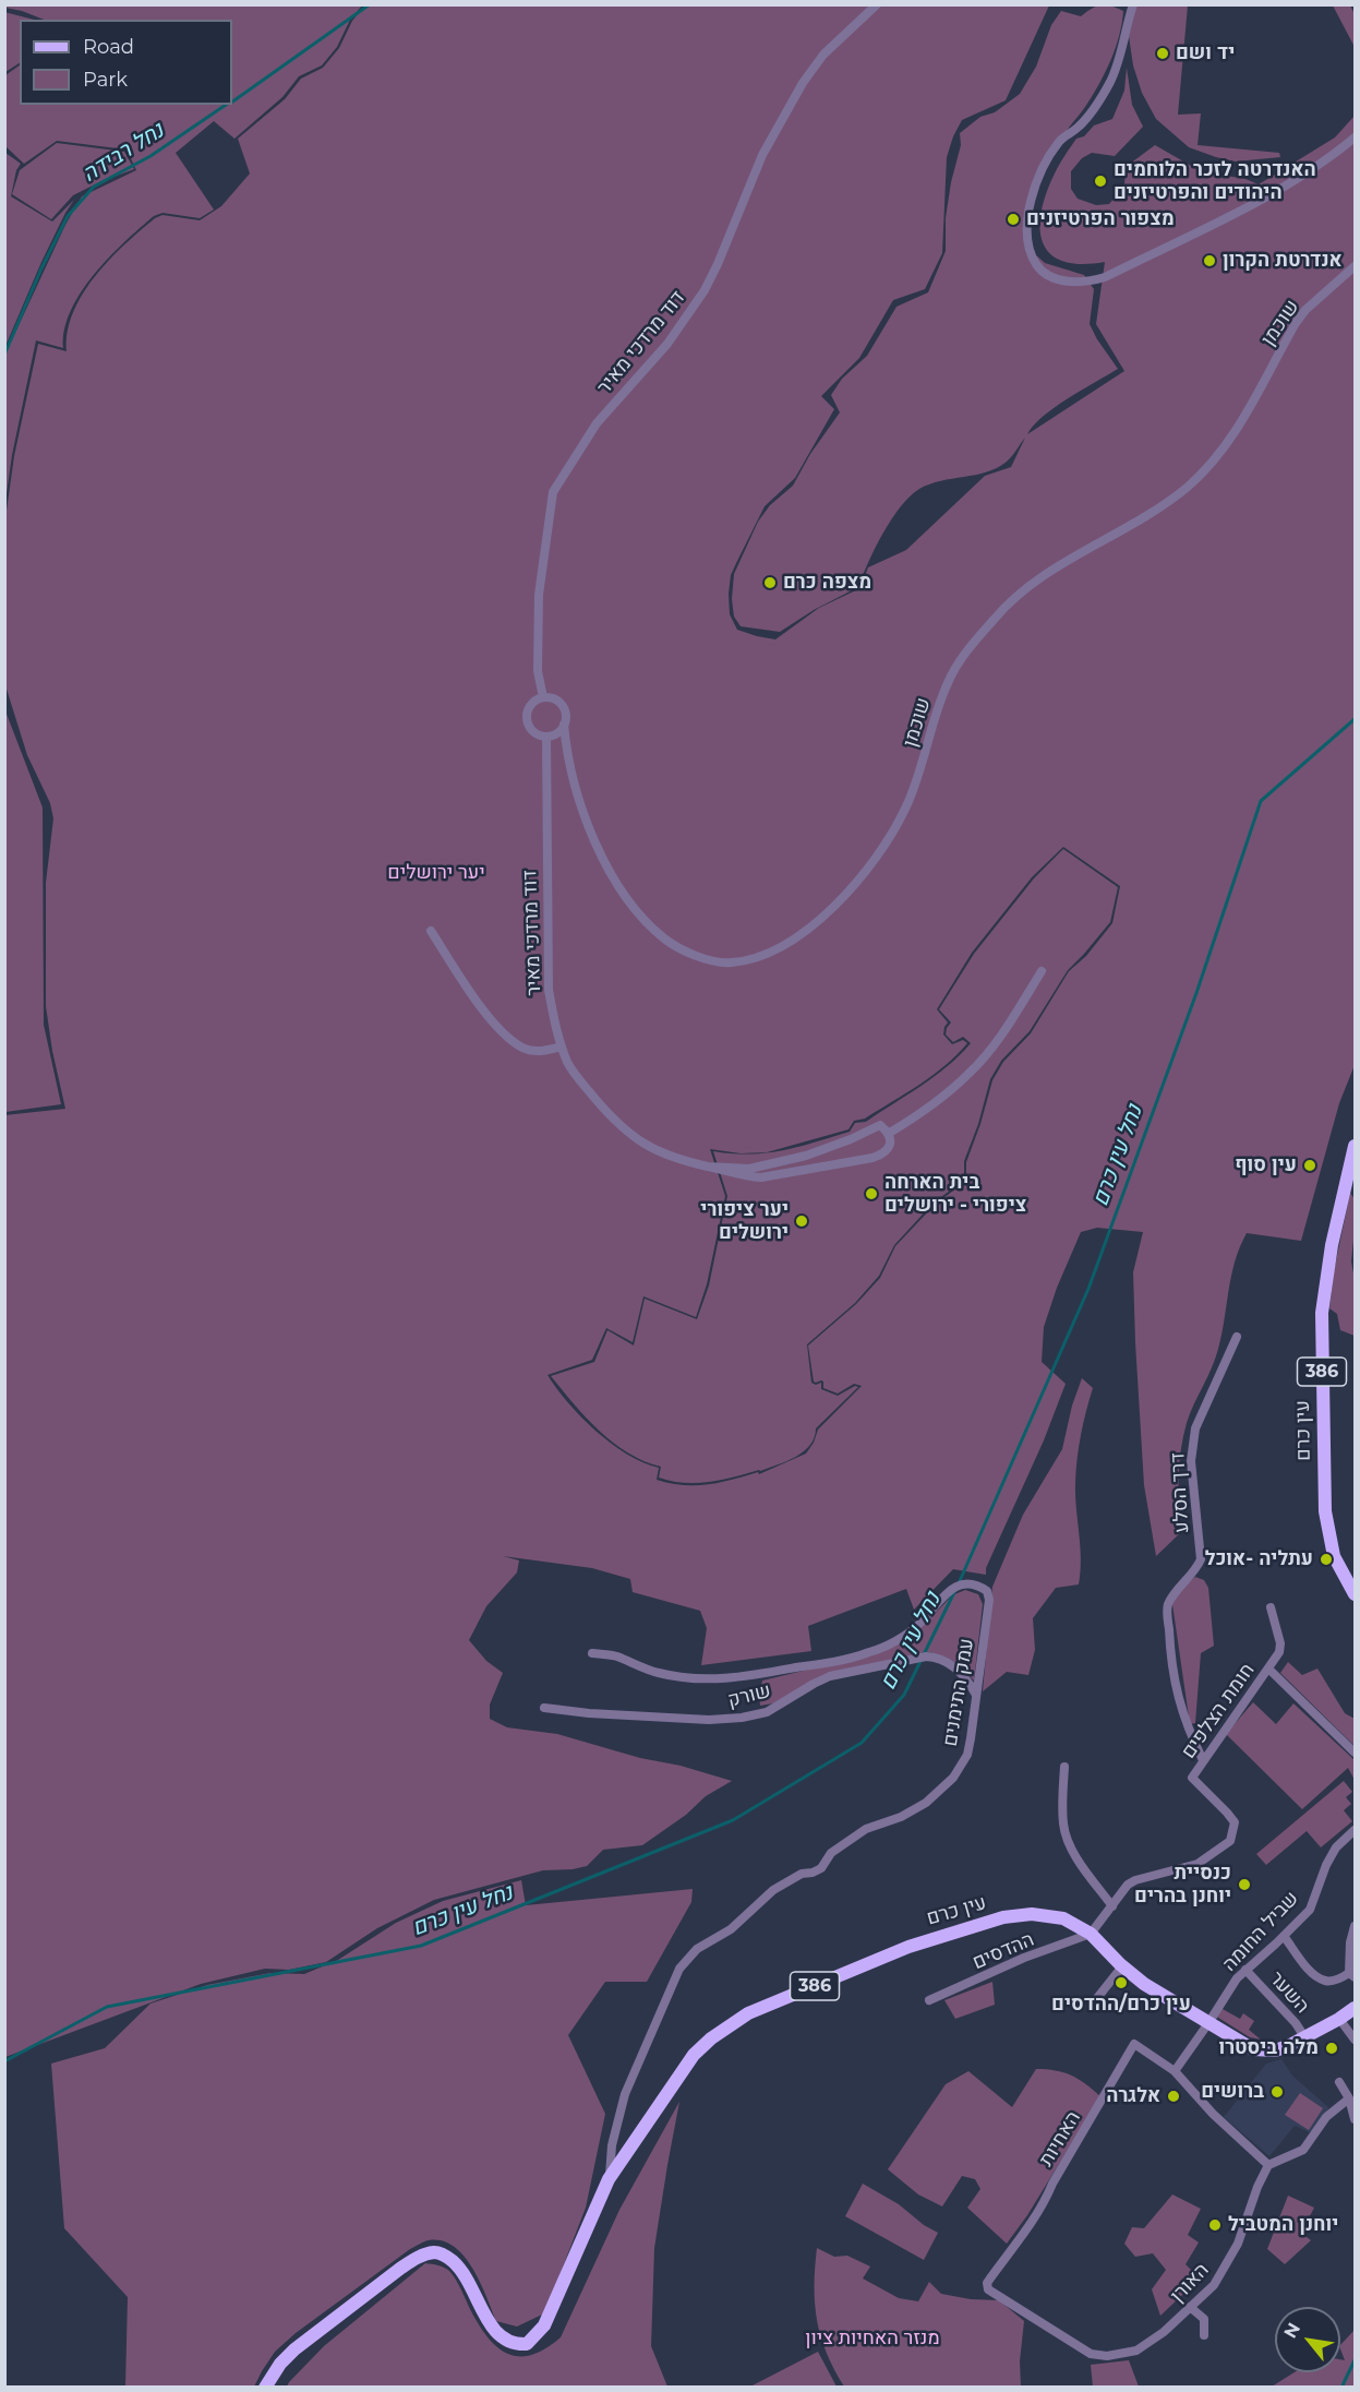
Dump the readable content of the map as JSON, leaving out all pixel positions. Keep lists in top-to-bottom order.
{
  "streets": {
    "main road": ["386", "עין כרם"],
    "street": [
      "שוכמן",
      "דוד מרדכי מאיר",
      "דרך הסלע",
      "עמק התימנים",
      "שורק",
      "חומת הצלפים",
      "שביל החומה",
      "ההדסים",
      "השער",
      "האחיות",
      "האורן"
    ]
  },
  "crossings": [
    ["שוכמן", "דוד מרדכי מאיר"],
    ["386", "עין כרם"],
    ["386", "עמק התימנים"],
    ["עין כרם", "עמק התימנים"],
    ["עין כרם", "חומת הצלפים"],
    ["עין כרם", "שביל החומה"],
    ["עין כרם", "ההדסים"],
    ["עין כרם", "השער"],
    ["דרך הסלע", "חומת הצלפים"],
    ["עמק התימנים", "שורק"],
    ["חומת הצלפים", "ההדסים"],
    ["שביל החומה", "השער"],
    ["האחיות", "האורן"]
  ],
  "water": ["נחל רבידה", "נחל עין כרם"],
  "parks": ["יער ירושלים", "מנזר האחיות ציון"],
  "places": [
    "יד ושם",
    "האנדרטה לזכר הלוחמים היהודים והפרטיזנים",
    "מצפור הפרטיזנים",
    "אנדרטת הקרון",
    "מצפה כרם",
    "עין סוף",
    "בית הארחה ציפורי - ירושלים",
    "יער ציפורי ירושלים",
    "עתליה -אוכל",
    "כנסיית יוחנן בהרים",
    "עין כרם/ההדסים",
    "מלה ביסטרו",
    "ברושים",
    "אלגרה",
    "יוחנן המטביל"
  ],
  "legend": ["Road", "Park"],
  "north": "top left"
}
